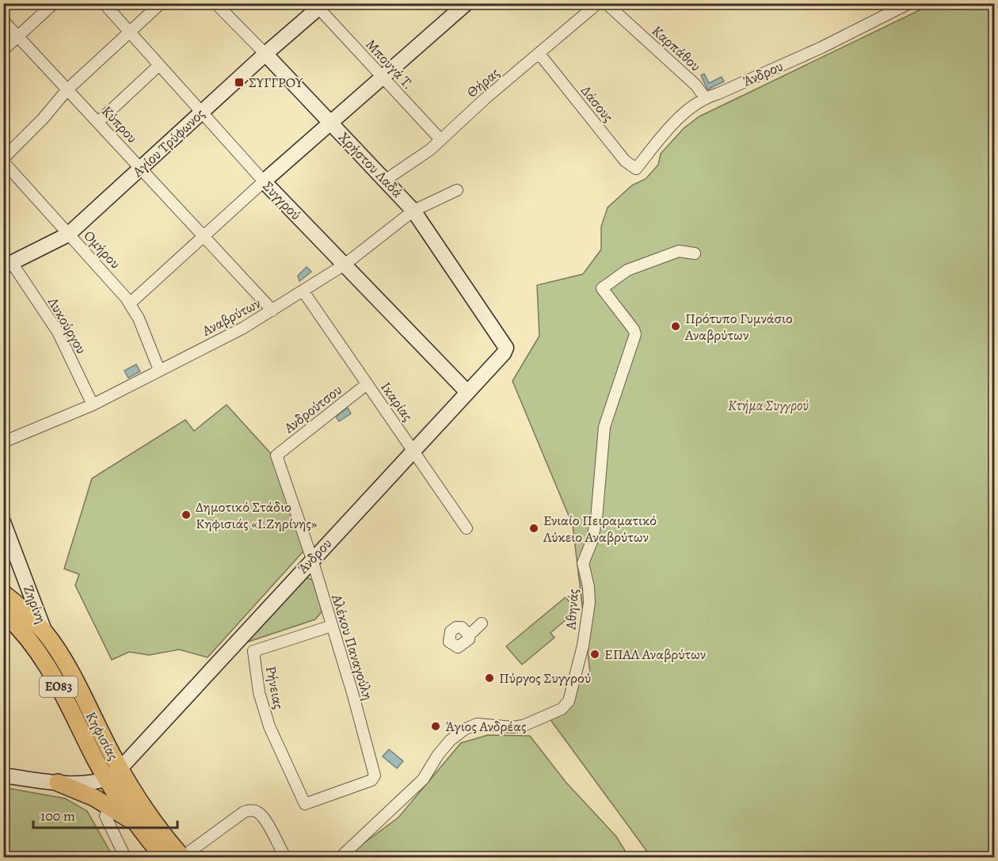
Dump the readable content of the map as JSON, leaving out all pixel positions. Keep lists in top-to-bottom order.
{
  "streets": {
    "main road": [
      "Άνδρου",
      "Αγίου Τρύφωνος",
      "Χρήστου Λαδά",
      "Συγγρού",
      "Ζηρίνη",
      "ΕΟ83",
      "Κηφισίας"
    ],
    "street": [
      "Καρπάθου",
      "Μπουγά Τ.",
      "Θήρας",
      "Δάσους",
      "Κύπρου",
      "Ομήρου",
      "Αναβρύτων",
      "Λυκούργου",
      "Ικαρίας",
      "Ανδρούτσου",
      "Αθηνάς",
      "Αλέκου Παναγούλη",
      "Ρήνειας"
    ]
  },
  "crossings": [
    ["Καρπάθου", "Άνδρου"],
    ["Μπουγά Τ.", "Θήρας"],
    ["Μπουγά Τ.", "Αγίου Τρύφωνος"],
    ["Άνδρου", "Δάσους"],
    ["Άνδρου", "Χρήστου Λαδά"],
    ["Άνδρου", "Συγγρού"],
    ["Άνδρου", "Ικαρίας"],
    ["Άνδρου", "Αλέκου Παναγούλη"],
    ["Άνδρου", "Κηφισίας"],
    ["Θήρας", "Δάσους"],
    ["Θήρας", "Χρήστου Λαδά"],
    ["Κύπρου", "Αγίου Τρύφωνος"],
    ["Κύπρου", "Αναβρύτων"],
    ["Αγίου Τρύφωνος", "Χρήστου Λαδά"],
    ["Αγίου Τρύφωνος", "Συγγρού"],
    ["Αγίου Τρύφωνος", "Ομήρου"],
    ["Αγίου Τρύφωνος", "Λυκούργου"],
    ["Χρήστου Λαδά", "Αναβρύτων"],
    ["Συγγρού", "Αναβρύτων"],
    ["Ομήρου", "Αναβρύτων"],
    ["Αναβρύτων", "Λυκούργου"],
    ["Αναβρύτων", "Ικαρίας"],
    ["Ικαρίας", "Ανδρούτσου"],
    ["Ανδρούτσου", "Αλέκου Παναγούλη"],
    ["Ζηρίνη", "Κηφισίας"],
    ["Αλέκου Παναγούλη", "Ρήνειας"]
  ],
  "parks": ["Κτήμα Συγγρού"],
  "places": {
    "transit": ["ΣΥΓΓΡΟΥ"],
    "other": [
      "Πρότυπο Γυμνάσιο Αναβρύτων",
      "Δημοτικό Στάδιο Κηφισιάς «Ι.Ζηρίνης»",
      "Ενιαίο Πειραματικό Λύκειο Αναβρύτων",
      "ΕΠΑΛ Αναβρύτων",
      "Πύργος Συγγρού",
      "Άγιος Ανδρέας"
    ]
  },
  "scale_bar": "100 m"
}
